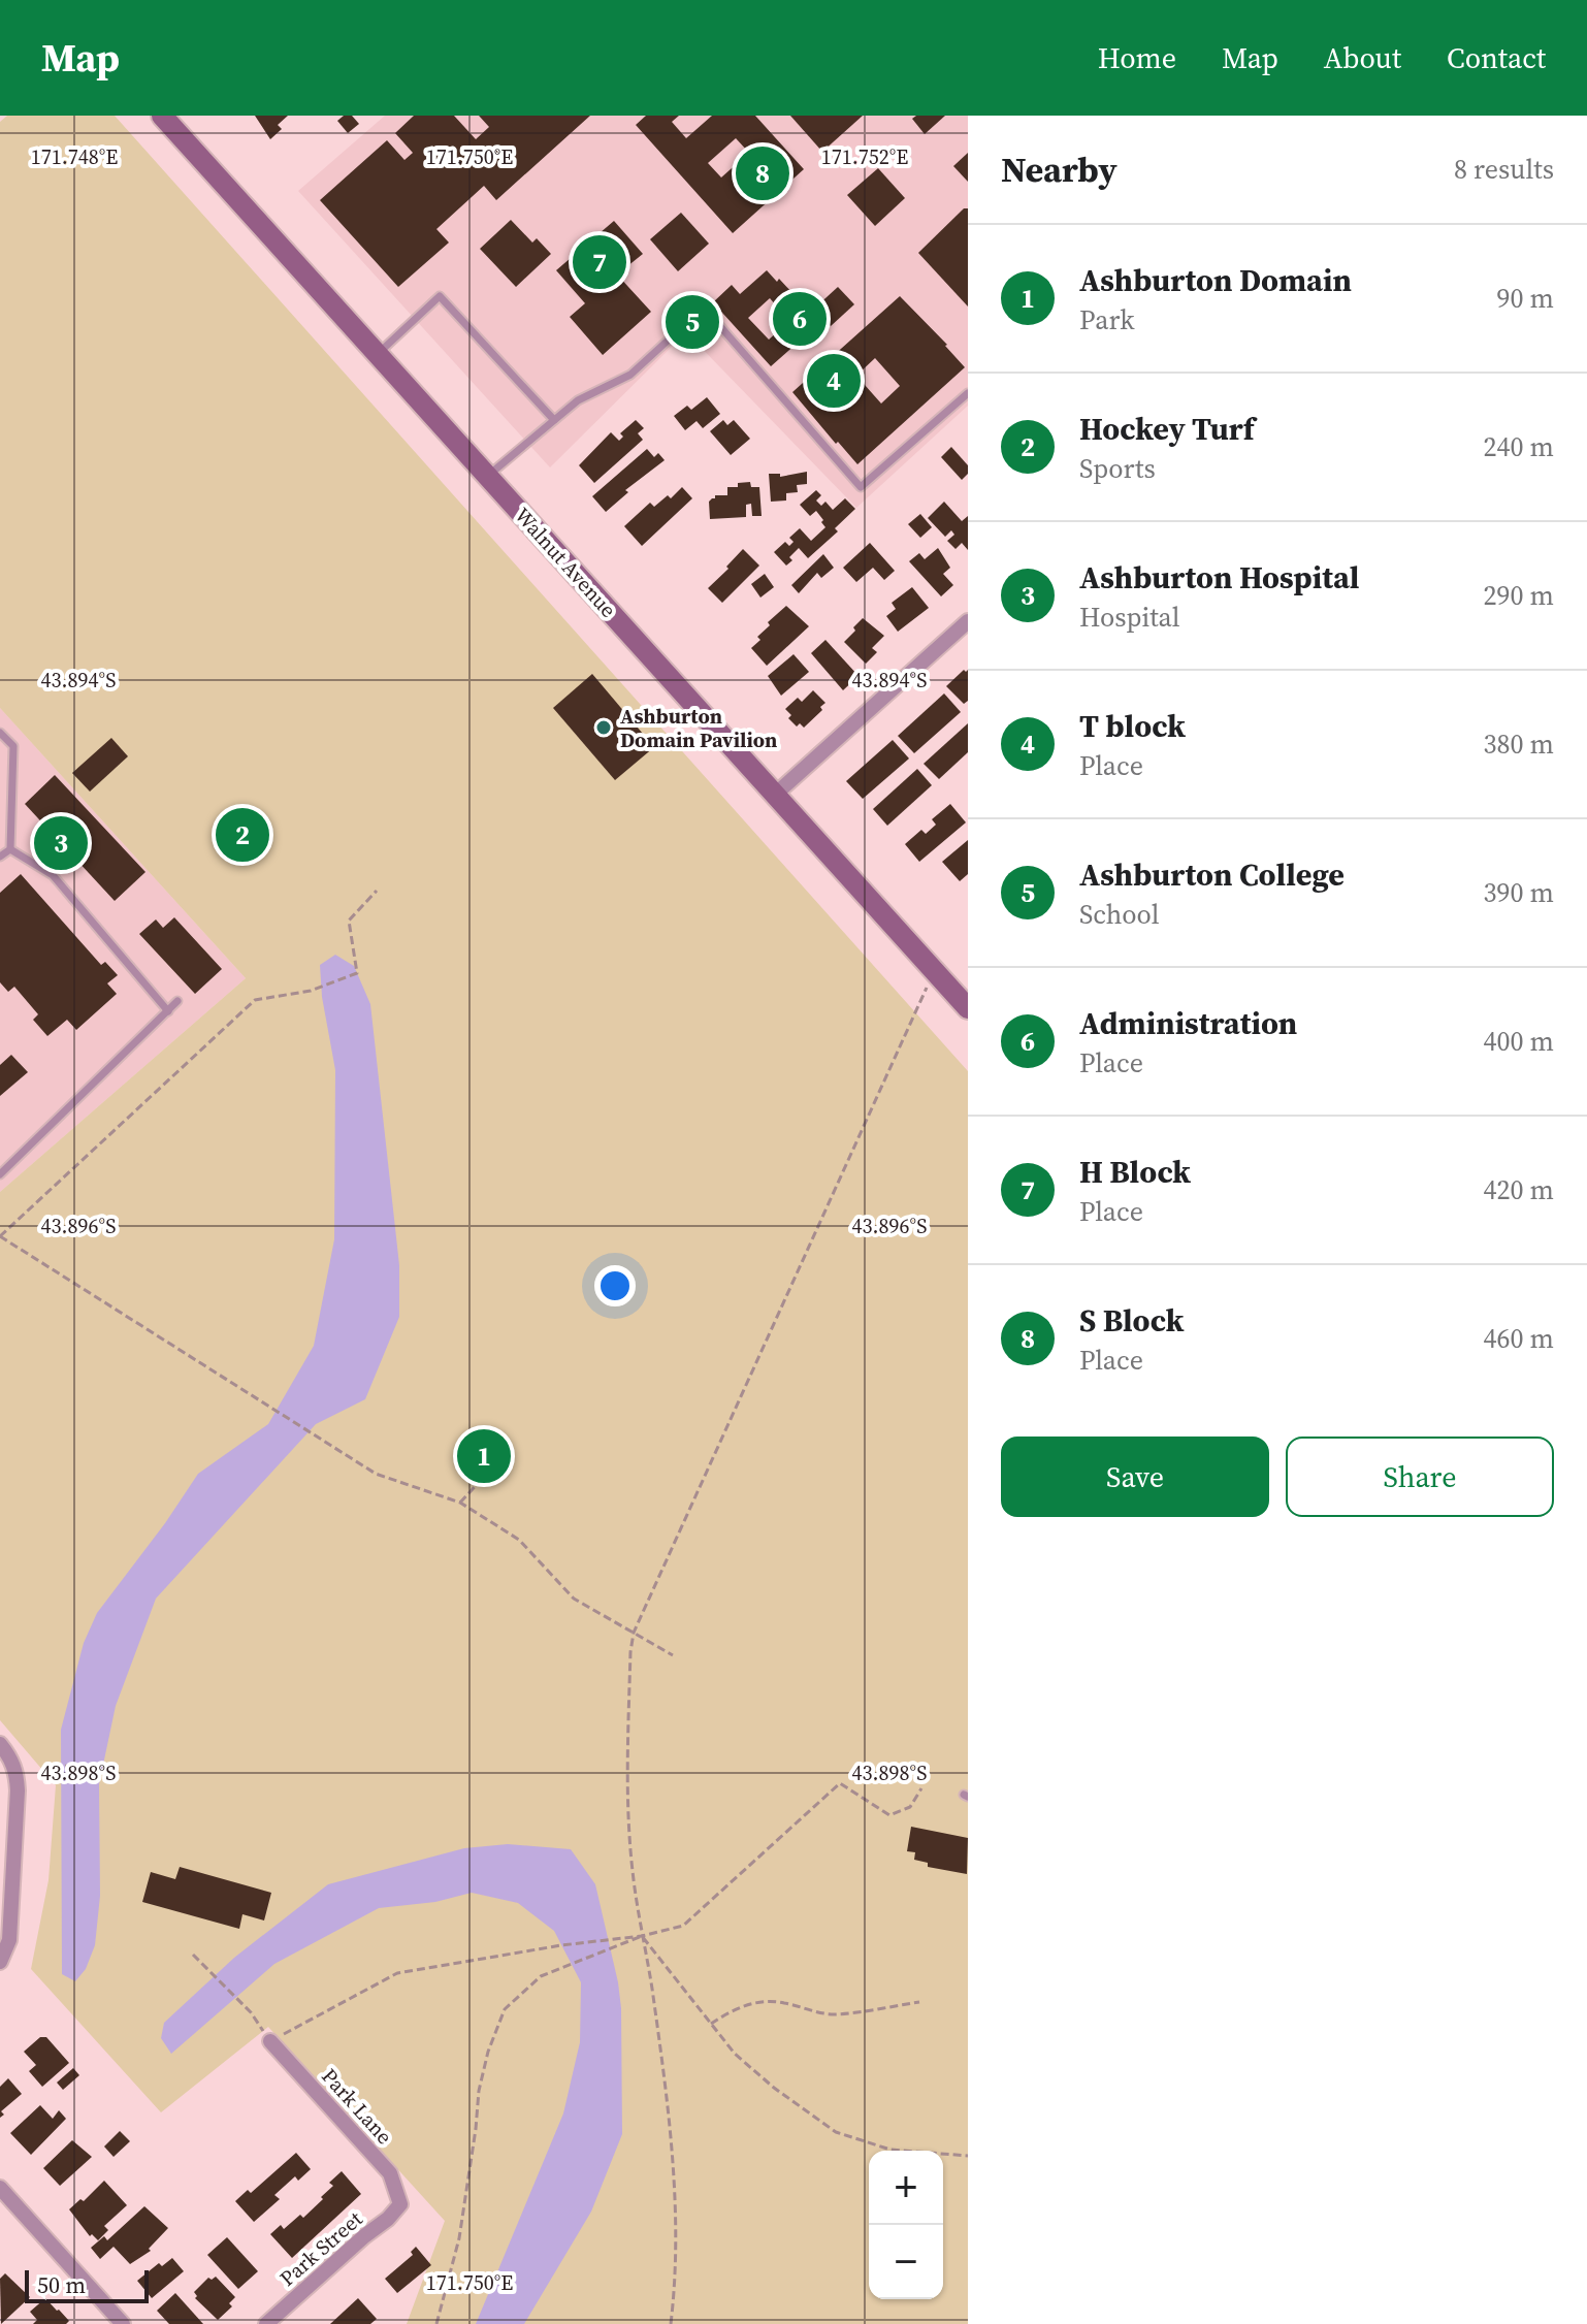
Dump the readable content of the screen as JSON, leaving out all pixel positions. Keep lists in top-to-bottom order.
{
  "streets": {
    "main road": ["Walnut Avenue"],
    "street": ["Park Lane", "Park Street"]
  },
  "crossings": [
    ["Park Lane", "Park Street"]
  ],
  "places": ["Ashburton Domain Pavilion"],
  "scale_bar": "50 m",
  "page": {
    "header": "Map",
    "nav": [
      "Home",
      "Map",
      "About",
      "Contact"
    ],
    "heading": ["Nearby", "8 results"],
    "pins": [
      "8",
      "7",
      "6",
      "5",
      "4",
      "2",
      "3",
      "1"
    ],
    "list": [
      {
        "mark": "1",
        "name": "Ashburton Domain",
        "note": "Park",
        "value": "90 m"
      },
      {
        "mark": "2",
        "name": "Hockey Turf",
        "note": "Sports",
        "value": "240 m"
      },
      {
        "mark": "3",
        "name": "Ashburton Hospital",
        "note": "Hospital",
        "value": "290 m"
      },
      {
        "mark": "4",
        "name": "T block",
        "note": "Place",
        "value": "380 m"
      },
      {
        "mark": "5",
        "name": "Ashburton College",
        "note": "School",
        "value": "390 m"
      },
      {
        "mark": "6",
        "name": "Administration",
        "note": "Place",
        "value": "400 m"
      },
      {
        "mark": "7",
        "name": "H Block",
        "note": "Place",
        "value": "420 m"
      },
      {
        "mark": "8",
        "name": "S Block",
        "note": "Place",
        "value": "460 m"
      }
    ],
    "buttons": ["Save", "Share"],
    "map_buttons": ["+", "−"],
    "scale": "50 m"
  },
  "coordinates": [
    "171.748°E",
    "171.750°E",
    "171.752°E",
    "43.894°S",
    "43.896°S",
    "43.898°S"
  ]
}
